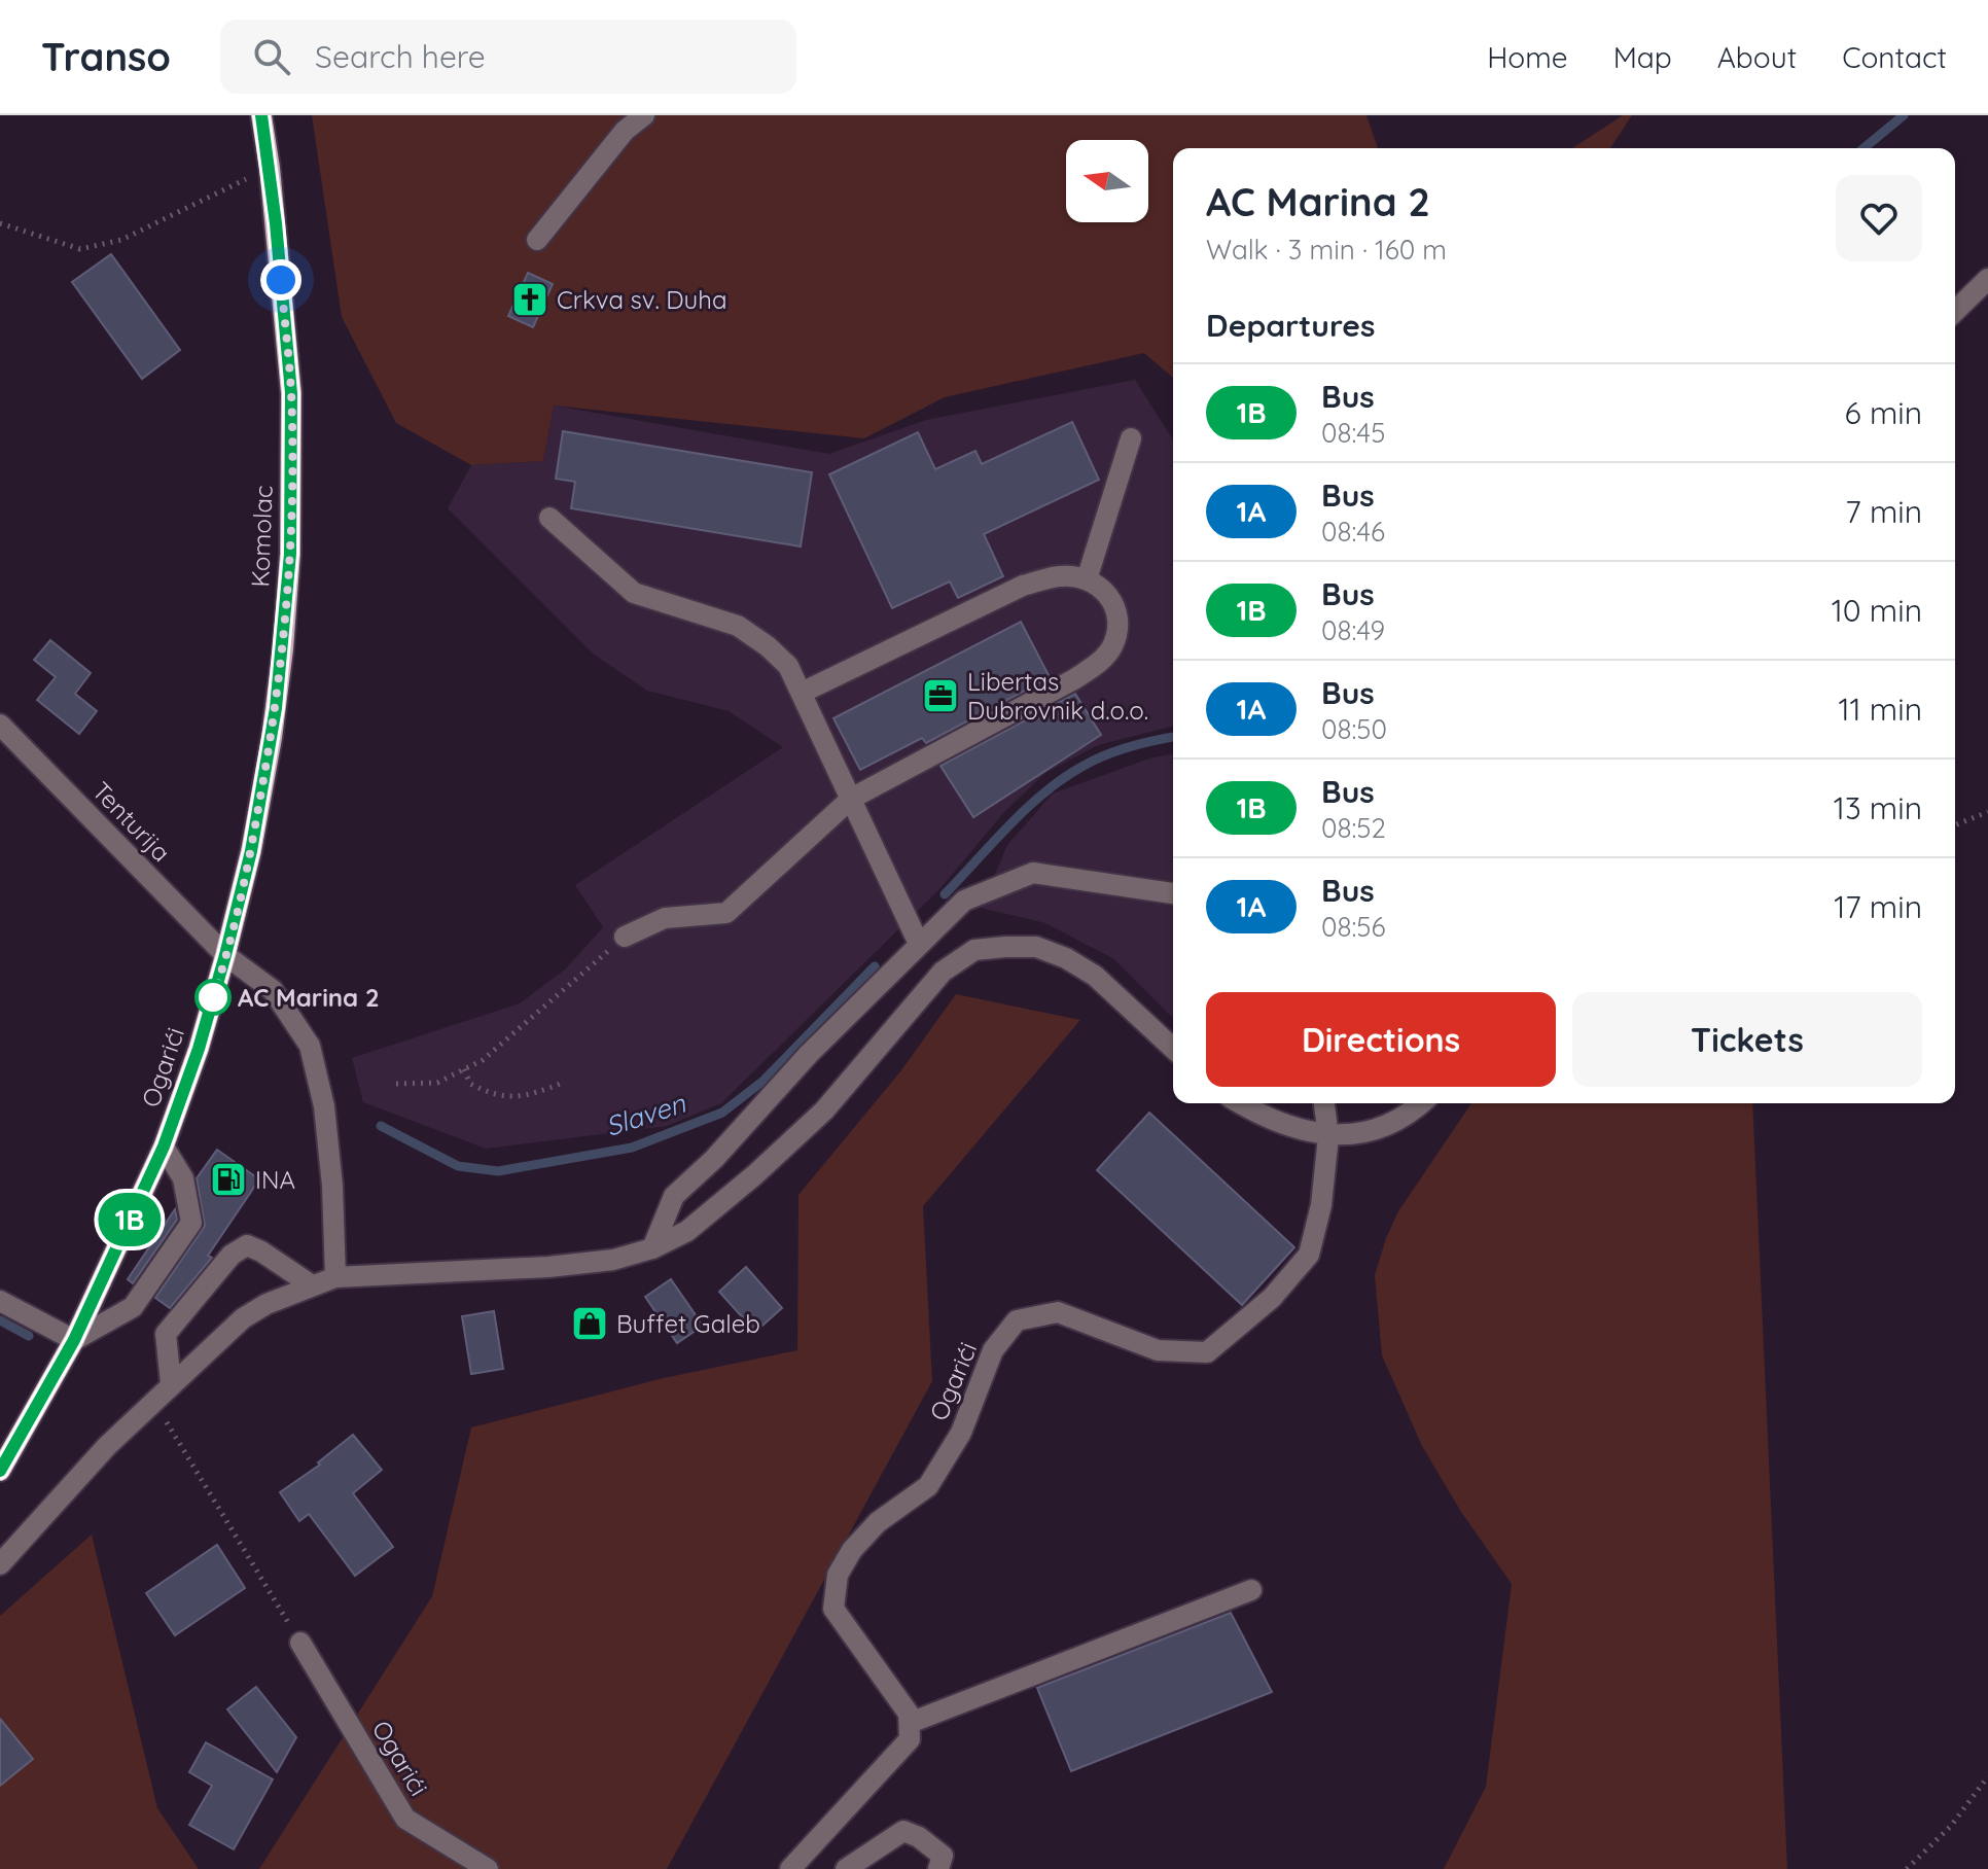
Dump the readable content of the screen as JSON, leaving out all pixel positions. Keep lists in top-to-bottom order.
{
  "streets": {
    "main road": ["Komolac", "Ogarići"],
    "street": ["Tenturija"]
  },
  "crossings": [
    ["Komolac", "Tenturija"],
    ["Komolac", "Ogarići"],
    ["Tenturija", "Ogarići"]
  ],
  "water": ["Slaven"],
  "places": {
    "church": ["Crkva sv. Duha"],
    "office": ["Libertas Dubrovnik d.o.o."],
    "other": ["AC Marina 2"],
    "fuel station": ["INA"],
    "shop": ["Buffet Galeb"]
  },
  "lines": ["bus line 1B"],
  "north": "left",
  "page": {
    "header": "Transo",
    "search": "Search here",
    "nav": [
      "Home",
      "Map",
      "About",
      "Contact"
    ],
    "on_map": "1B",
    "heading": [
      ["AC Marina 2", "Walk · 3 min · 160 m"],
      "Departures"
    ],
    "list": [
      {
        "mark": "1B",
        "name": "Bus",
        "note": "08:45",
        "value": "6 min"
      },
      {
        "mark": "1A",
        "name": "Bus",
        "note": "08:46",
        "value": "7 min"
      },
      {
        "mark": "1B",
        "name": "Bus",
        "note": "08:49",
        "value": "10 min"
      },
      {
        "mark": "1A",
        "name": "Bus",
        "note": "08:50",
        "value": "11 min"
      },
      {
        "mark": "1B",
        "name": "Bus",
        "note": "08:52",
        "value": "13 min"
      },
      {
        "mark": "1A",
        "name": "Bus",
        "note": "08:56",
        "value": "17 min"
      }
    ],
    "buttons": ["Directions", "Tickets"]
  }
}
